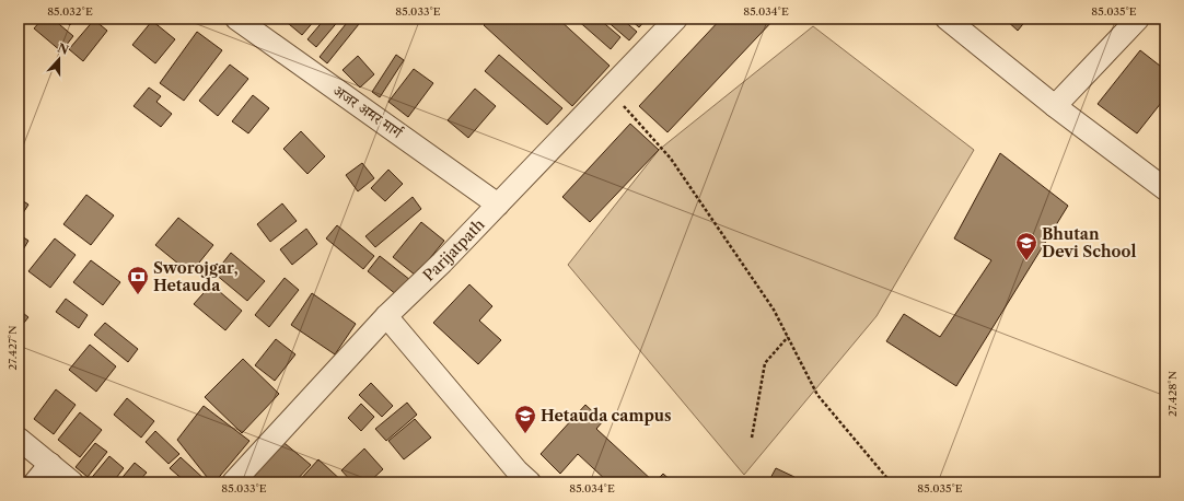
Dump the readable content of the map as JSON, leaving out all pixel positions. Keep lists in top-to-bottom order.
{
  "streets": {
    "street": ["अजर अमर मार्ग", "Parijatpath"]
  },
  "crossings": [
    ["अजर अमर मार्ग", "Parijatpath"]
  ],
  "places": {
    "school or university": ["Bhutan Devi School", "Hetauda campus"],
    "bank": ["Sworojgar, Hetauda"]
  },
  "north": "top",
  "coordinates": [
    "85.032°E",
    "85.033°E",
    "85.034°E",
    "85.035°E",
    "27.427°N",
    "27.428°N"
  ]
}
